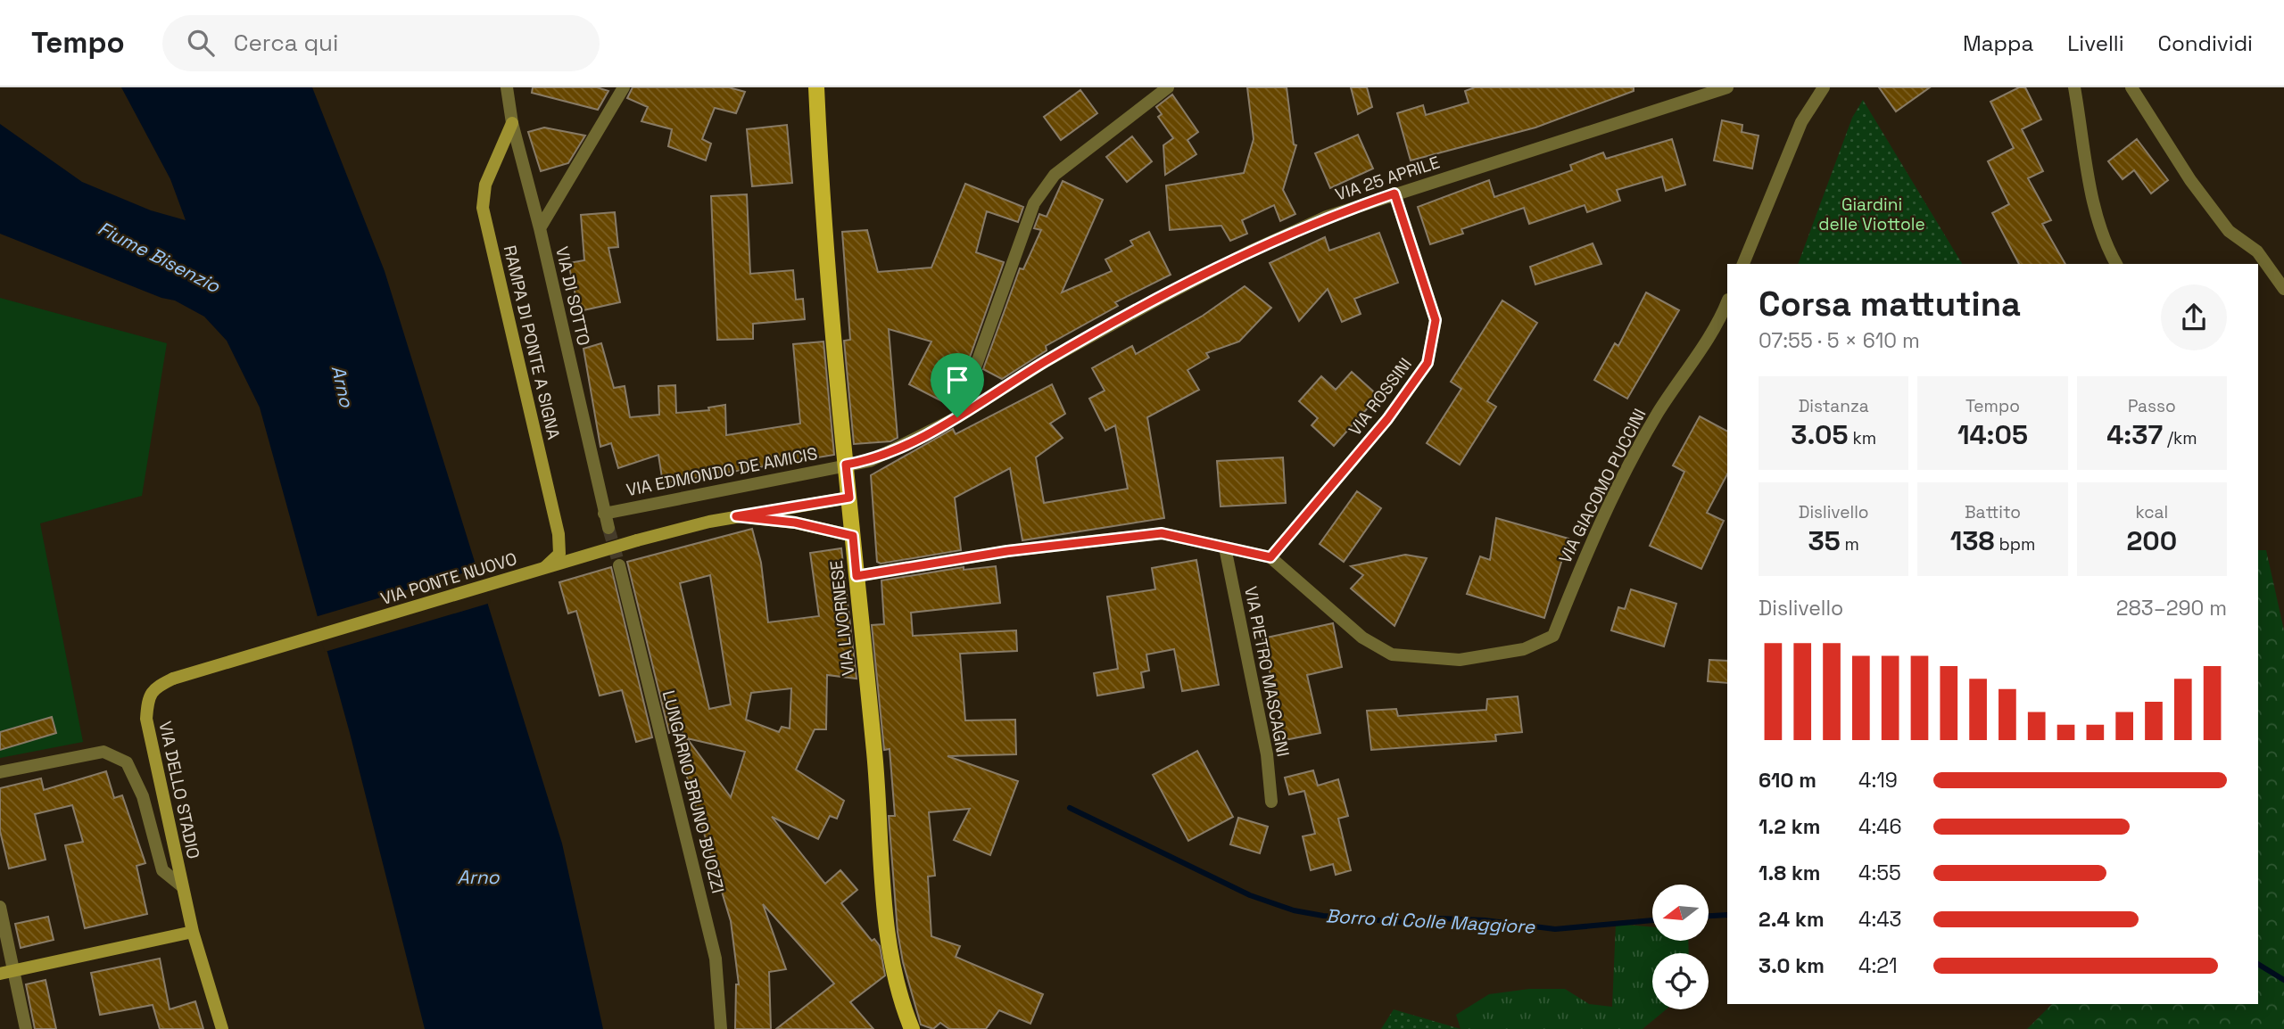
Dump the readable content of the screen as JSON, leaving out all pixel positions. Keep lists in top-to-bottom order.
{
  "streets": {
    "main road": [
      "RAMPA DI PONTE A SIGNA",
      "VIA PONTE NUOVO",
      "VIA LIVORNESE",
      "VIA DELLO STADIO"
    ],
    "street": [
      "VIA 25 APRILE",
      "VIA DI SOTTO",
      "VIA ROSSINI",
      "VIA EDMONDO DE AMICIS",
      "VIA GIACOMO PUCCINI",
      "VIA PIETRO MASCAGNI",
      "LUNGARNO BRUNO BUOZZI"
    ]
  },
  "crossings": [
    ["VIA 25 APRILE", "VIA ROSSINI"],
    ["VIA 25 APRILE", "VIA EDMONDO DE AMICIS"],
    ["VIA 25 APRILE", "VIA LIVORNESE"],
    ["VIA DI SOTTO", "RAMPA DI PONTE A SIGNA"],
    ["VIA DI SOTTO", "VIA EDMONDO DE AMICIS"],
    ["RAMPA DI PONTE A SIGNA", "VIA PONTE NUOVO"],
    ["VIA ROSSINI", "VIA GIACOMO PUCCINI"],
    ["VIA EDMONDO DE AMICIS", "VIA LIVORNESE"],
    ["VIA GIACOMO PUCCINI", "VIA LIVORNESE"],
    ["VIA GIACOMO PUCCINI", "VIA PIETRO MASCAGNI"],
    ["VIA PONTE NUOVO", "VIA LIVORNESE"],
    ["VIA PONTE NUOVO", "VIA DELLO STADIO"]
  ],
  "water": ["Fiume Bisenzio", "Arno", "Borro di Colle Maggiore"],
  "parks": ["Giardini delle Viottole"],
  "north": "left",
  "page": {
    "header": "Tempo",
    "search": "Cerca qui",
    "nav": ["Mappa", "Livelli", "Condividi"],
    "heading": ["Corsa mattutina", "07:55 · 5 × 610 m"],
    "stats": [
      ["Distanza", "3.05 km"],
      ["Tempo", "14:05"],
      ["Passo", "4:37 /km"],
      ["Dislivello", "35 m"],
      ["Battito", "138 bpm"],
      ["kcal", "200"]
    ],
    "chart": ["Dislivello", "283–290 m"],
    "list": [
      {
        "name": "610 m",
        "note": "4:19"
      },
      {
        "name": "1.2 km",
        "note": "4:46"
      },
      {
        "name": "1.8 km",
        "note": "4:55"
      },
      {
        "name": "2.4 km",
        "note": "4:43"
      },
      {
        "name": "3.0 km",
        "note": "4:21"
      }
    ]
  }
}
